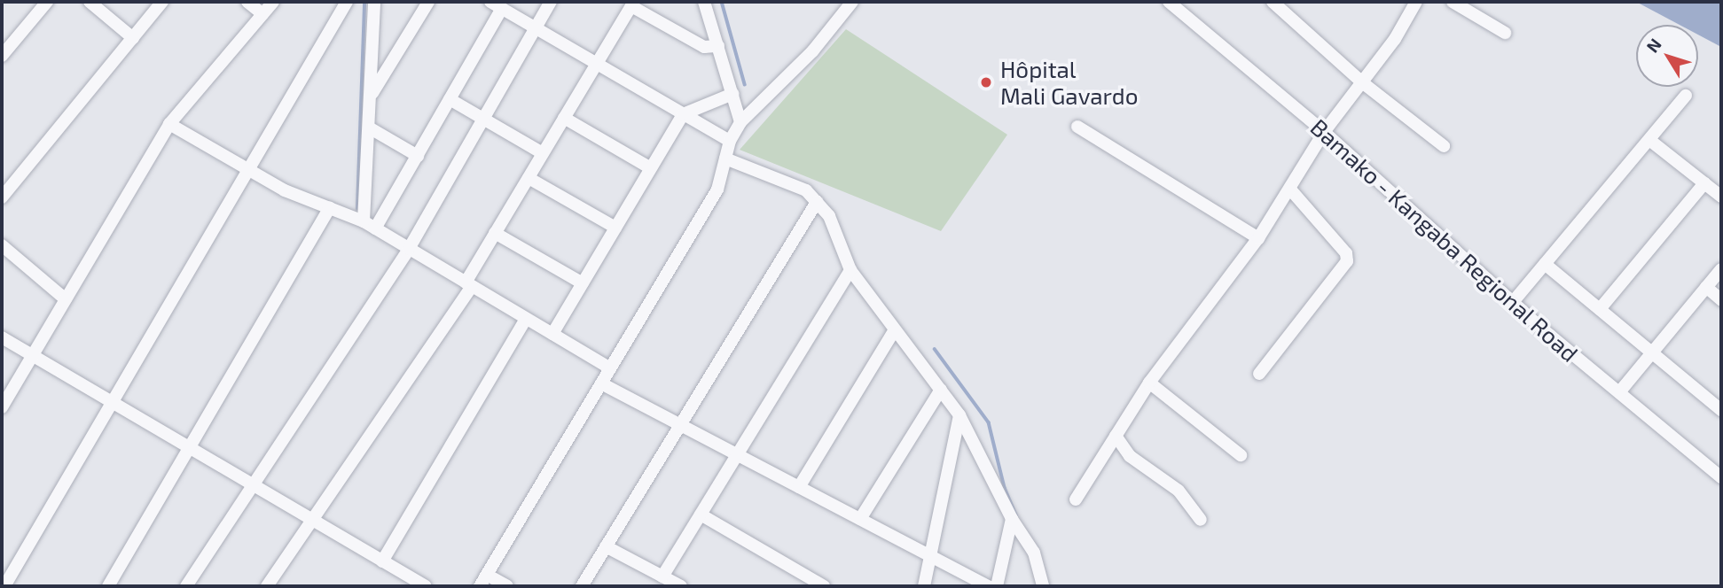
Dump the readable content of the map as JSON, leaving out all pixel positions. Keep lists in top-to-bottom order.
{
  "streets": {
    "street": ["Bamako - Kangaba Regional Road"]
  },
  "places": ["Hôpital Mali Gavardo"],
  "north": "top left"
}
